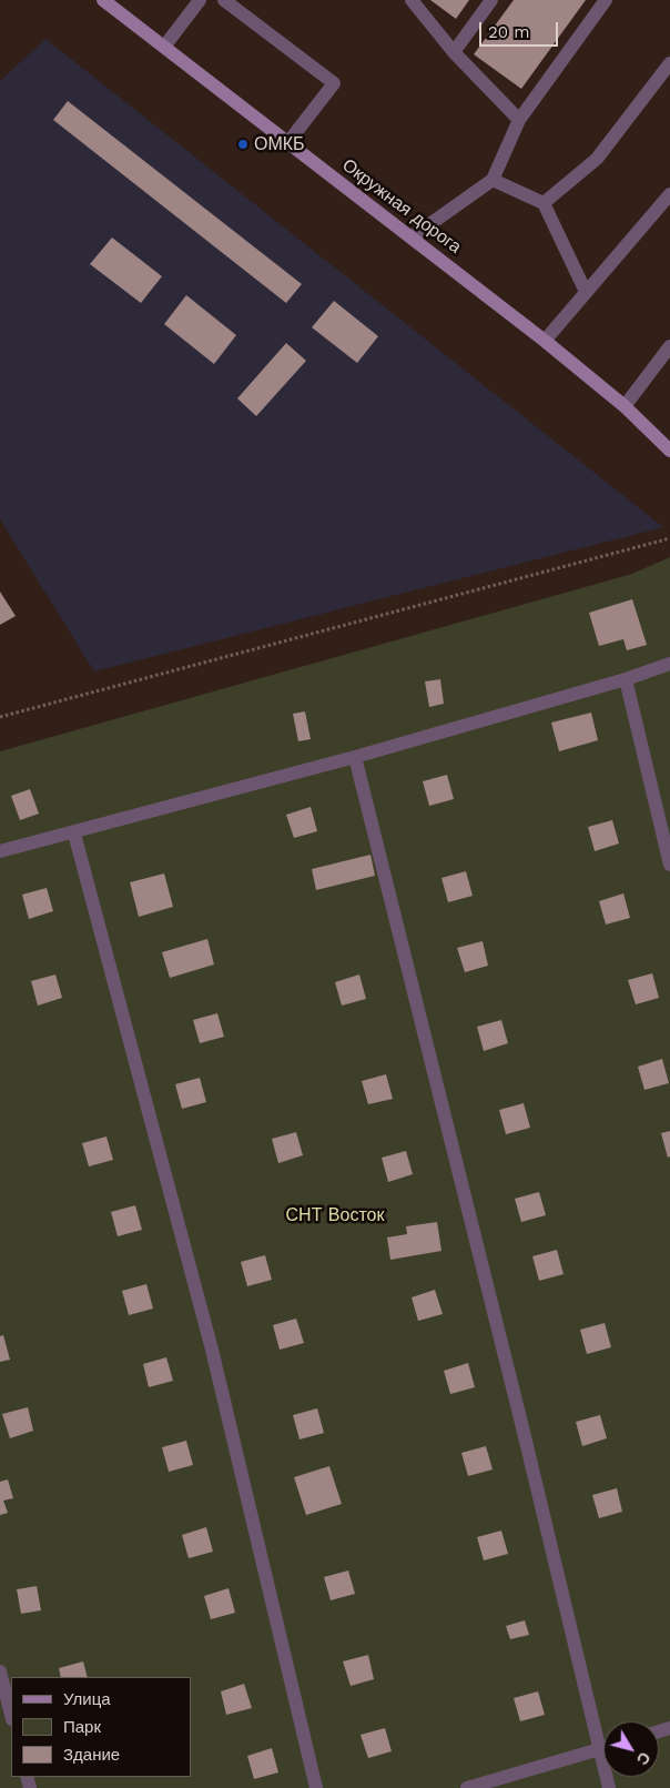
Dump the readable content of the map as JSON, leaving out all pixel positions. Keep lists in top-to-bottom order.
{
  "streets": {
    "main road": ["Окружная дорога"]
  },
  "parks": ["СНТ Восток"],
  "places": ["ОМКБ"],
  "legend": ["Улица", "Парк", "Здание"],
  "scale_bar": "20 m",
  "north": "bottom right"
}
